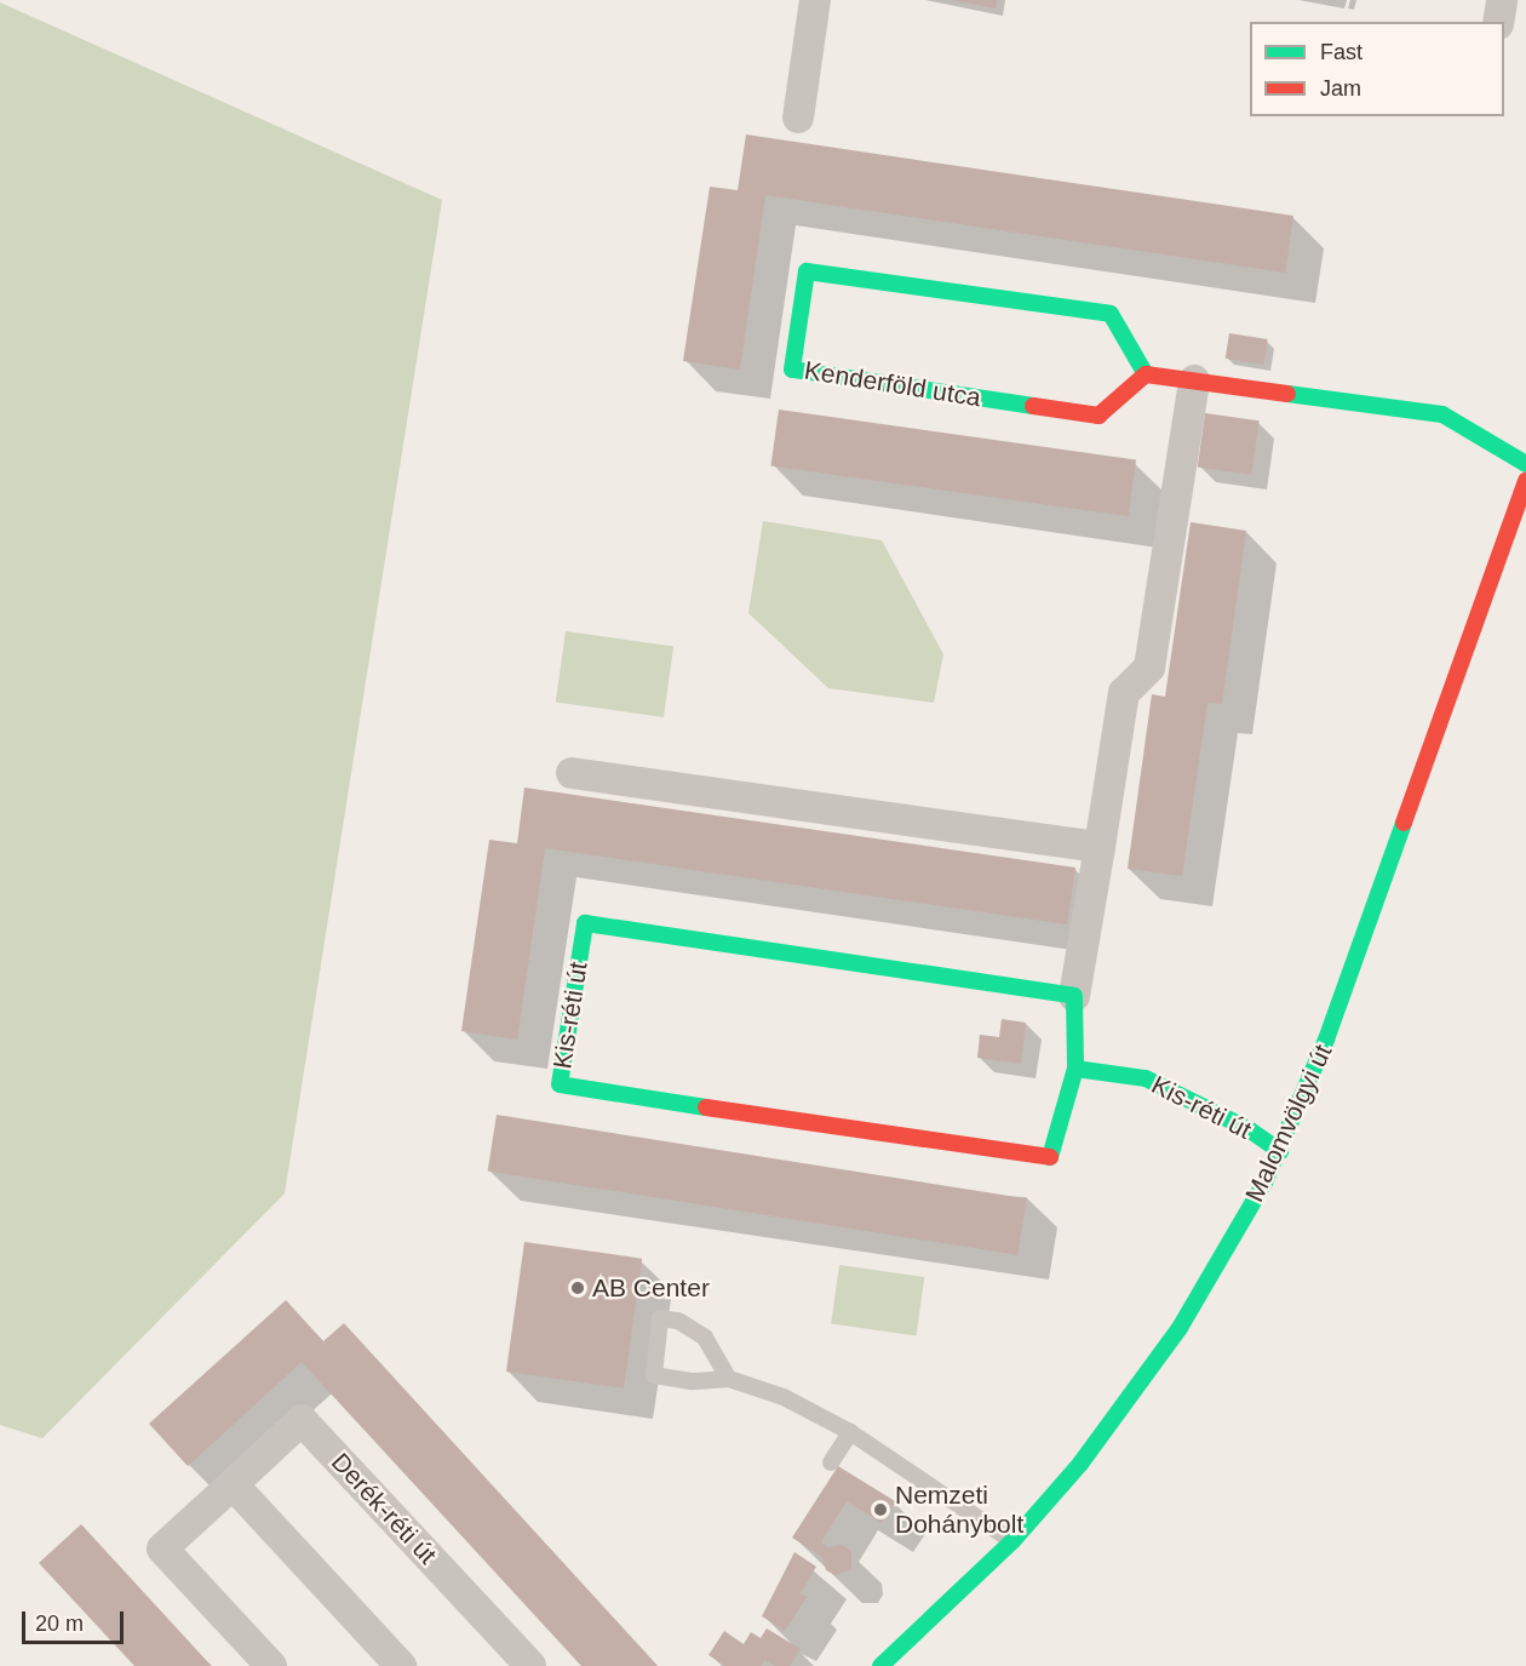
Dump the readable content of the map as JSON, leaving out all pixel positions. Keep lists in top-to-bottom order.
{
  "streets": {
    "street": [
      "Kenderföld utca",
      "Kis-réti út",
      "Malomvölgyi út",
      "Derék-réti út"
    ]
  },
  "crossings": [
    ["Kis-réti út", "Malomvölgyi út"]
  ],
  "places": ["AB Center", "Nemzeti Dohánybolt"],
  "legend": ["Fast", "Jam"],
  "scale_bar": "20 m"
}
